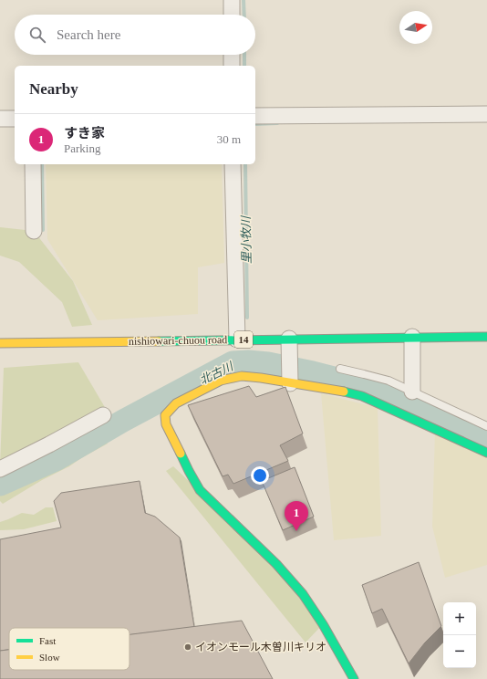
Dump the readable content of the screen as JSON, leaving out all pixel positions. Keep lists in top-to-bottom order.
{
  "streets": {
    "street": ["14", "nishiowari-chuou road"]
  },
  "water": ["里小牧川", "北古川"],
  "places": ["イオンモール木曽川キリオ"],
  "legend": ["Fast", "Slow"],
  "north": "right",
  "page": {
    "search": "Search here",
    "heading": "Nearby",
    "list": [
      {
        "mark": "1",
        "name": "すき家",
        "note": "Parking",
        "value": "30 m"
      }
    ],
    "pins": "1",
    "map_buttons": ["+", "−"]
  }
}
